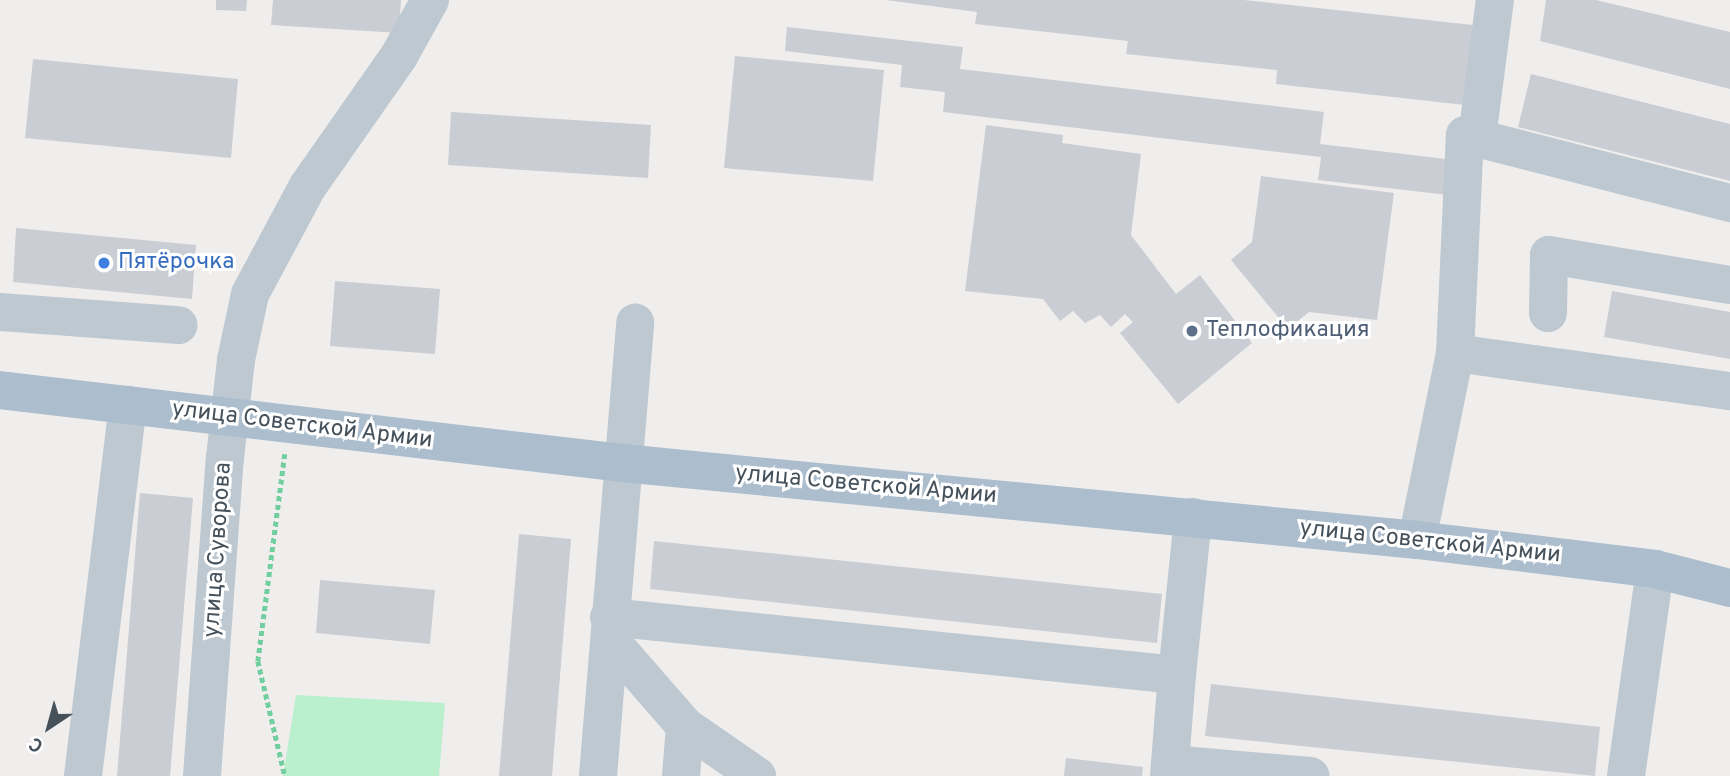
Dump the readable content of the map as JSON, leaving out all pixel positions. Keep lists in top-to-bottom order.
{
  "streets": {
    "main road": ["улица Советской Армии"],
    "street": ["улица Суворова"]
  },
  "crossings": [
    ["улица Советской Армии", "улица Суворова"]
  ],
  "places": ["Пятёрочка", "Теплофикация"],
  "north": "bottom left"
}
